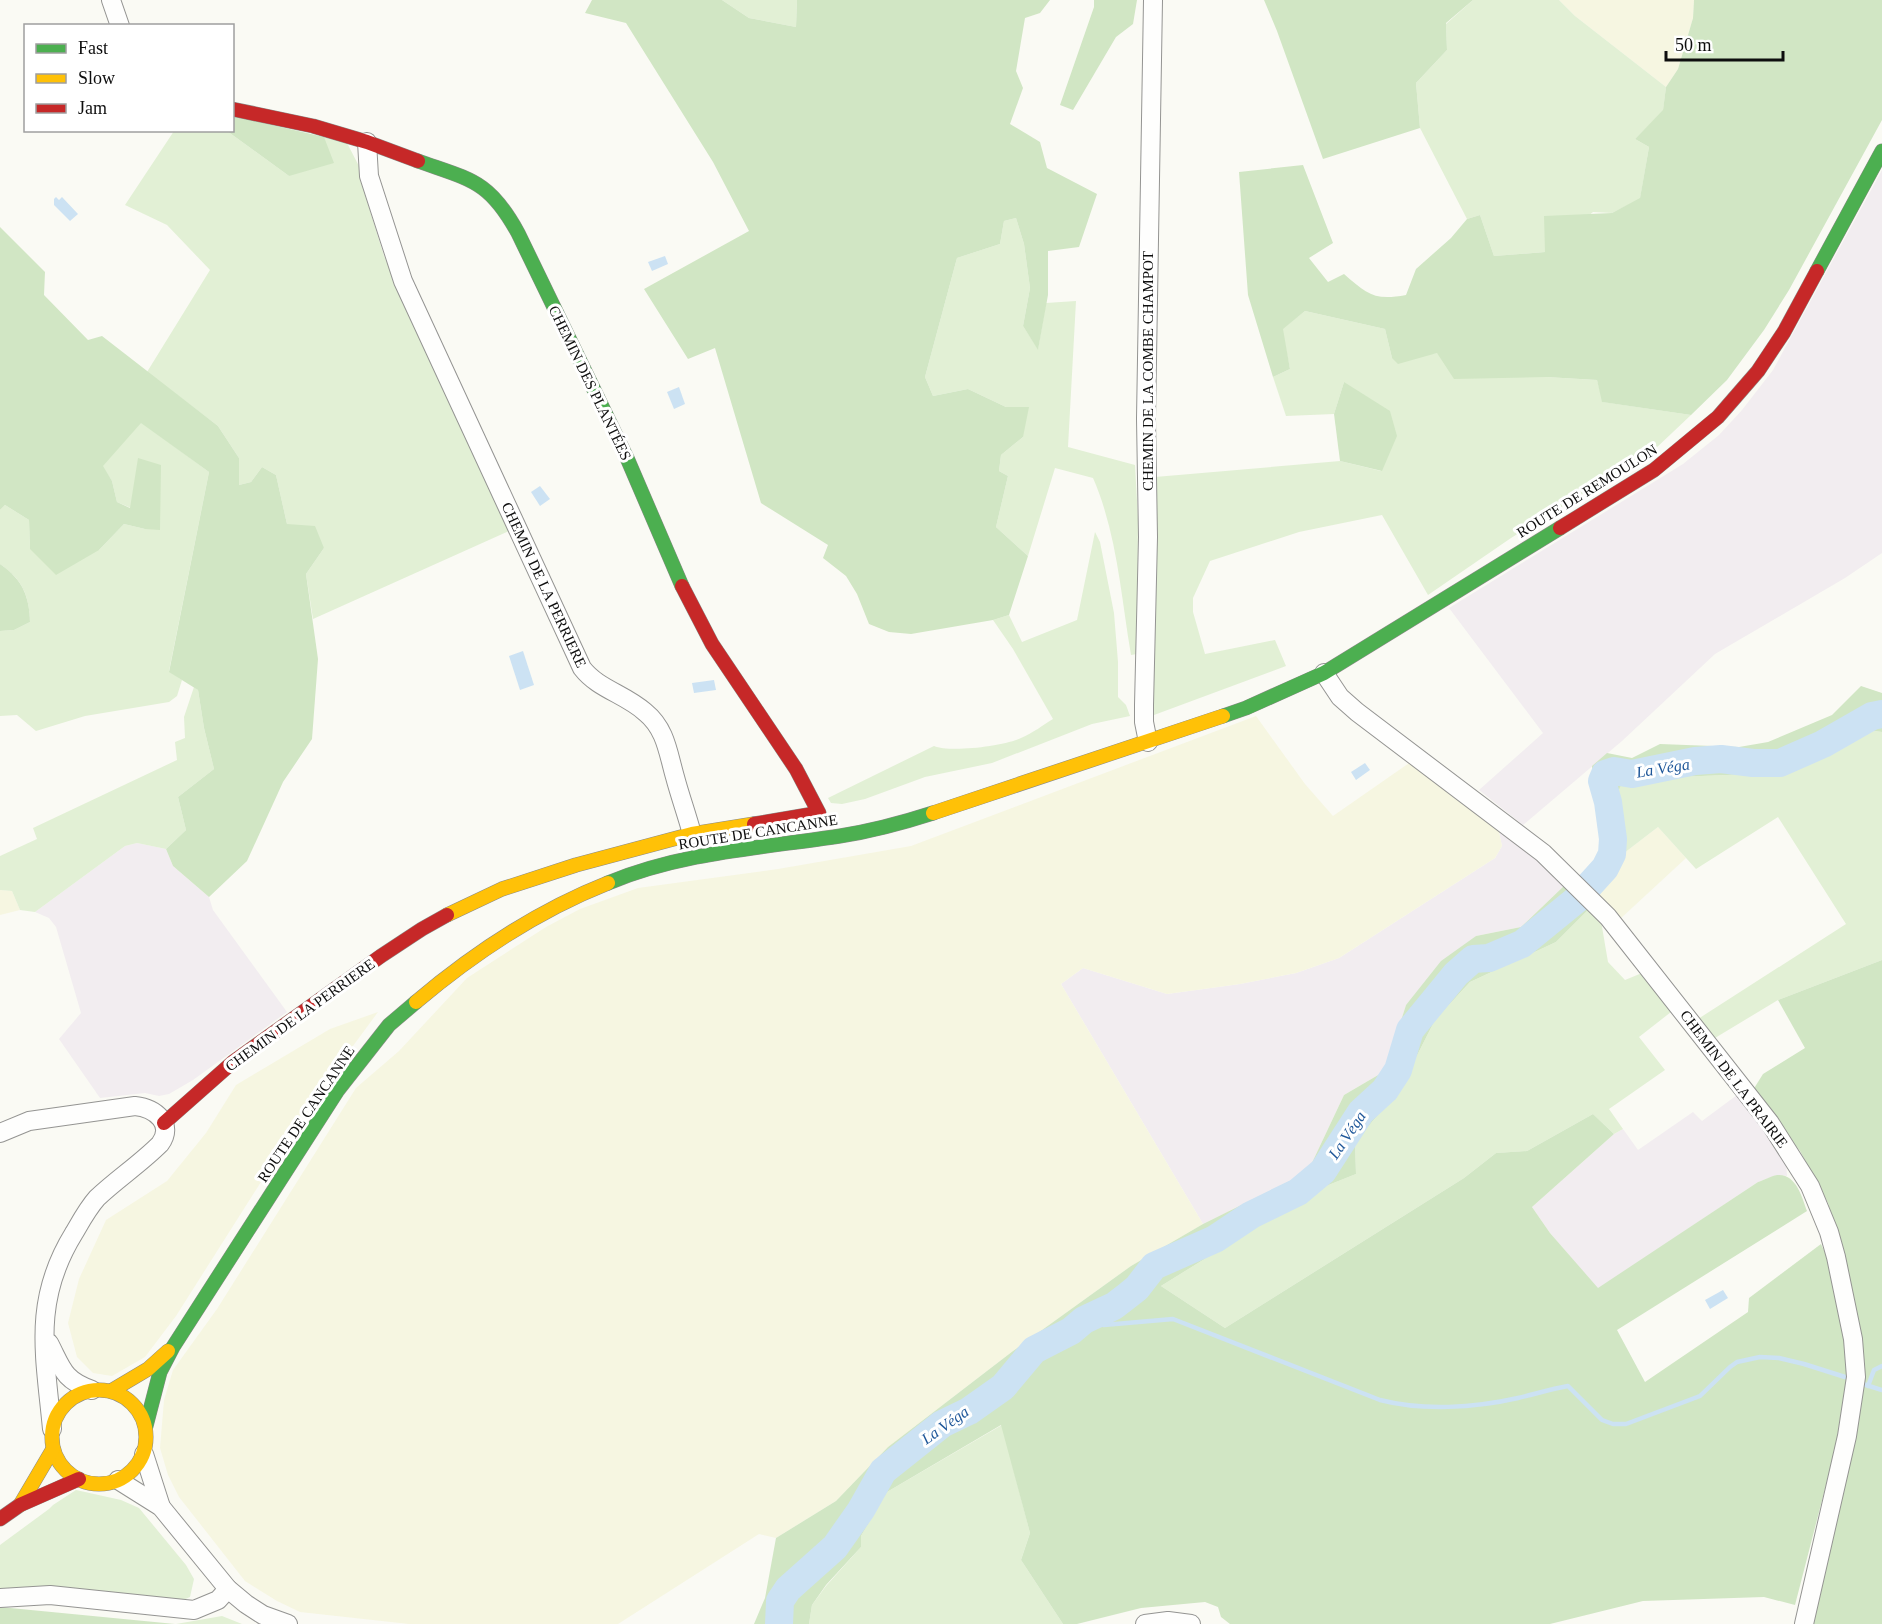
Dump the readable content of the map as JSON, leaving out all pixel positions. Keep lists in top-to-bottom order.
{
  "streets": {
    "main road": [
      "CHEMIN DES PLANTÉES",
      "ROUTE DE REMOULON",
      "CHEMIN DE LA PERRIERE",
      "ROUTE DE CANCANNE"
    ],
    "street": ["CHEMIN DE LA COMBE CHAMPOT", "CHEMIN DE LA PRAIRIE"]
  },
  "crossings": [
    ["CHEMIN DE LA COMBE CHAMPOT", "ROUTE DE CANCANNE"],
    ["CHEMIN DES PLANTÉES", "CHEMIN DE LA PERRIERE"],
    ["ROUTE DE REMOULON", "ROUTE DE CANCANNE"],
    ["ROUTE DE REMOULON", "CHEMIN DE LA PRAIRIE"],
    ["ROUTE DE CANCANNE", "CHEMIN DE LA PRAIRIE"]
  ],
  "water": ["La Véga"],
  "legend": ["Fast", "Slow", "Jam"],
  "scale_bar": "50 m"
}
